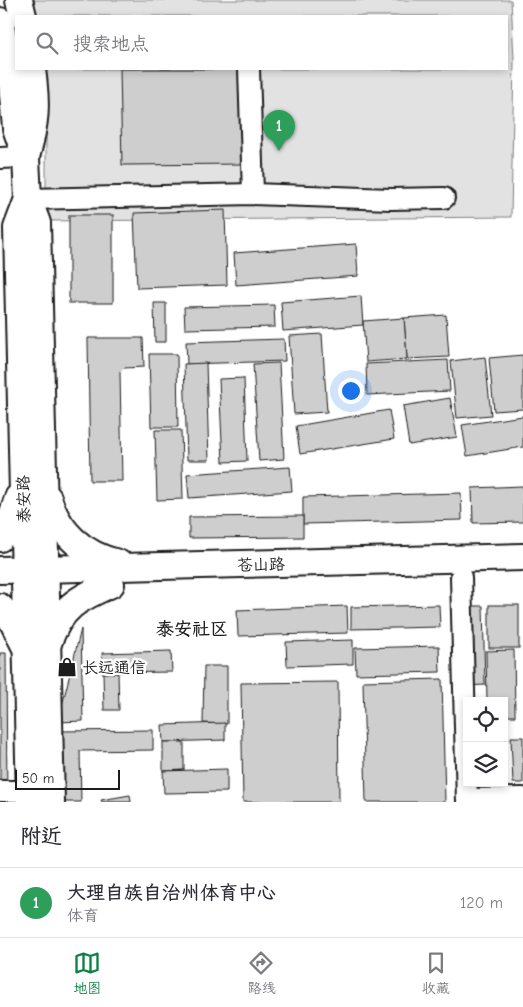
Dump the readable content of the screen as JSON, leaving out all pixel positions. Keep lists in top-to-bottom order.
{
  "streets": {
    "main road": ["泰安路", "苍山路"]
  },
  "crossings": [
    ["泰安路", "苍山路"]
  ],
  "districts": ["泰安社区"],
  "places": {
    "shop": ["长远通信"]
  },
  "scale_bar": "50 m",
  "page": {
    "search": "搜索地点",
    "pins": "1",
    "scale": "50 m",
    "heading": "附近",
    "list": [
      {
        "mark": "1",
        "name": "大理自族自治州体育中心",
        "note": "体育",
        "value": "120 m"
      }
    ],
    "nav": ["地图", "路线", "收藏"]
  }
}
